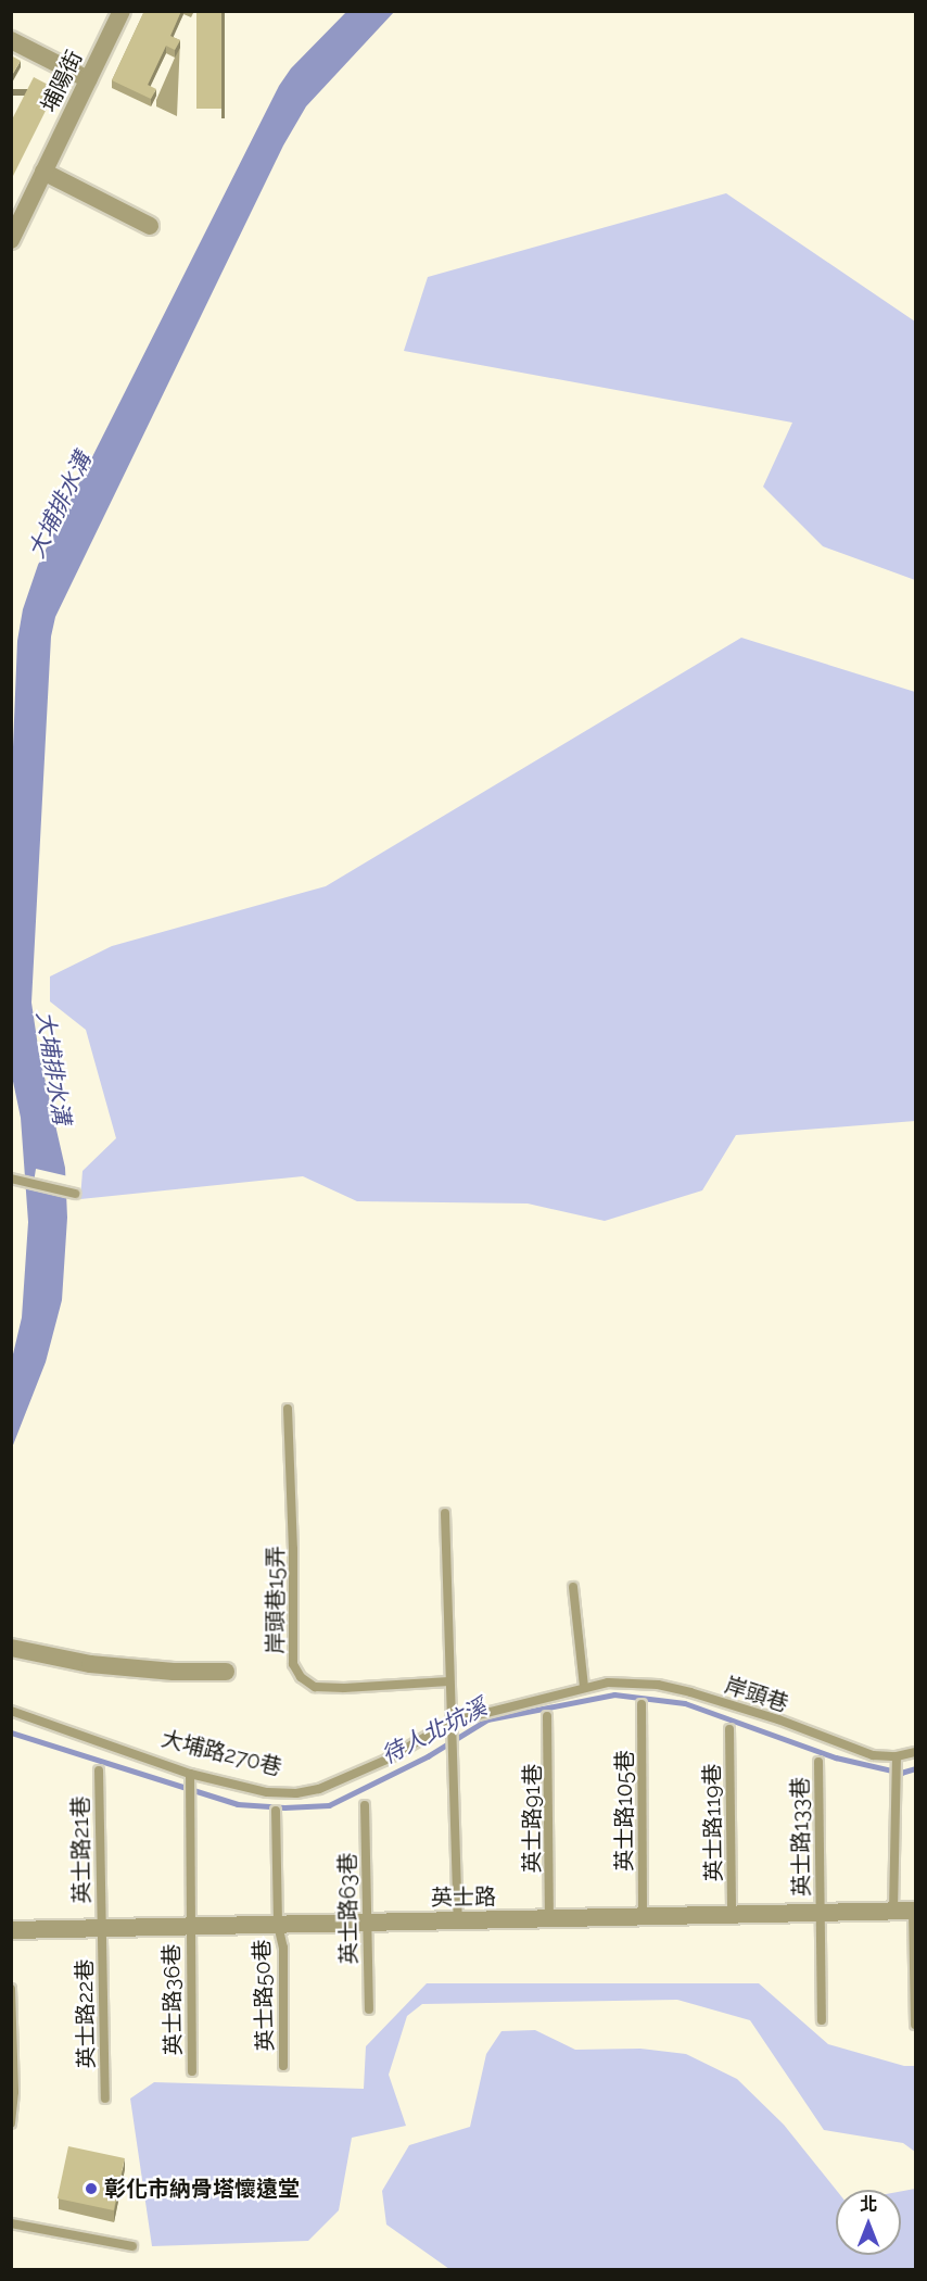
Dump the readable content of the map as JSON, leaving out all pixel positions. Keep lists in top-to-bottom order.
{
  "streets": {
    "street": ["埔陽街", "英士路"],
    "lane": [
      "岸頭巷15弄",
      "岸頭巷",
      "大埔路270巷",
      "英士路105巷",
      "英士路91巷",
      "英士路119巷",
      "英士路133巷",
      "英士路21巷",
      "英士路63巷",
      "英士路50巷",
      "英士路36巷",
      "英士路22巷"
    ]
  },
  "crossings": [
    ["大埔路270巷", "英士路36巷"],
    ["英士路105巷", "英士路"],
    ["英士路91巷", "英士路"],
    ["英士路119巷", "英士路"],
    ["英士路133巷", "英士路"],
    ["英士路21巷", "英士路"],
    ["英士路21巷", "英士路22巷"],
    ["英士路", "英士路63巷"],
    ["英士路", "英士路50巷"],
    ["英士路", "英士路36巷"],
    ["英士路", "英士路22巷"]
  ],
  "water": ["大埔排水溝", "待人北坑溪"],
  "places": ["彰化市納骨塔懷遠堂"],
  "north": "top"
}
